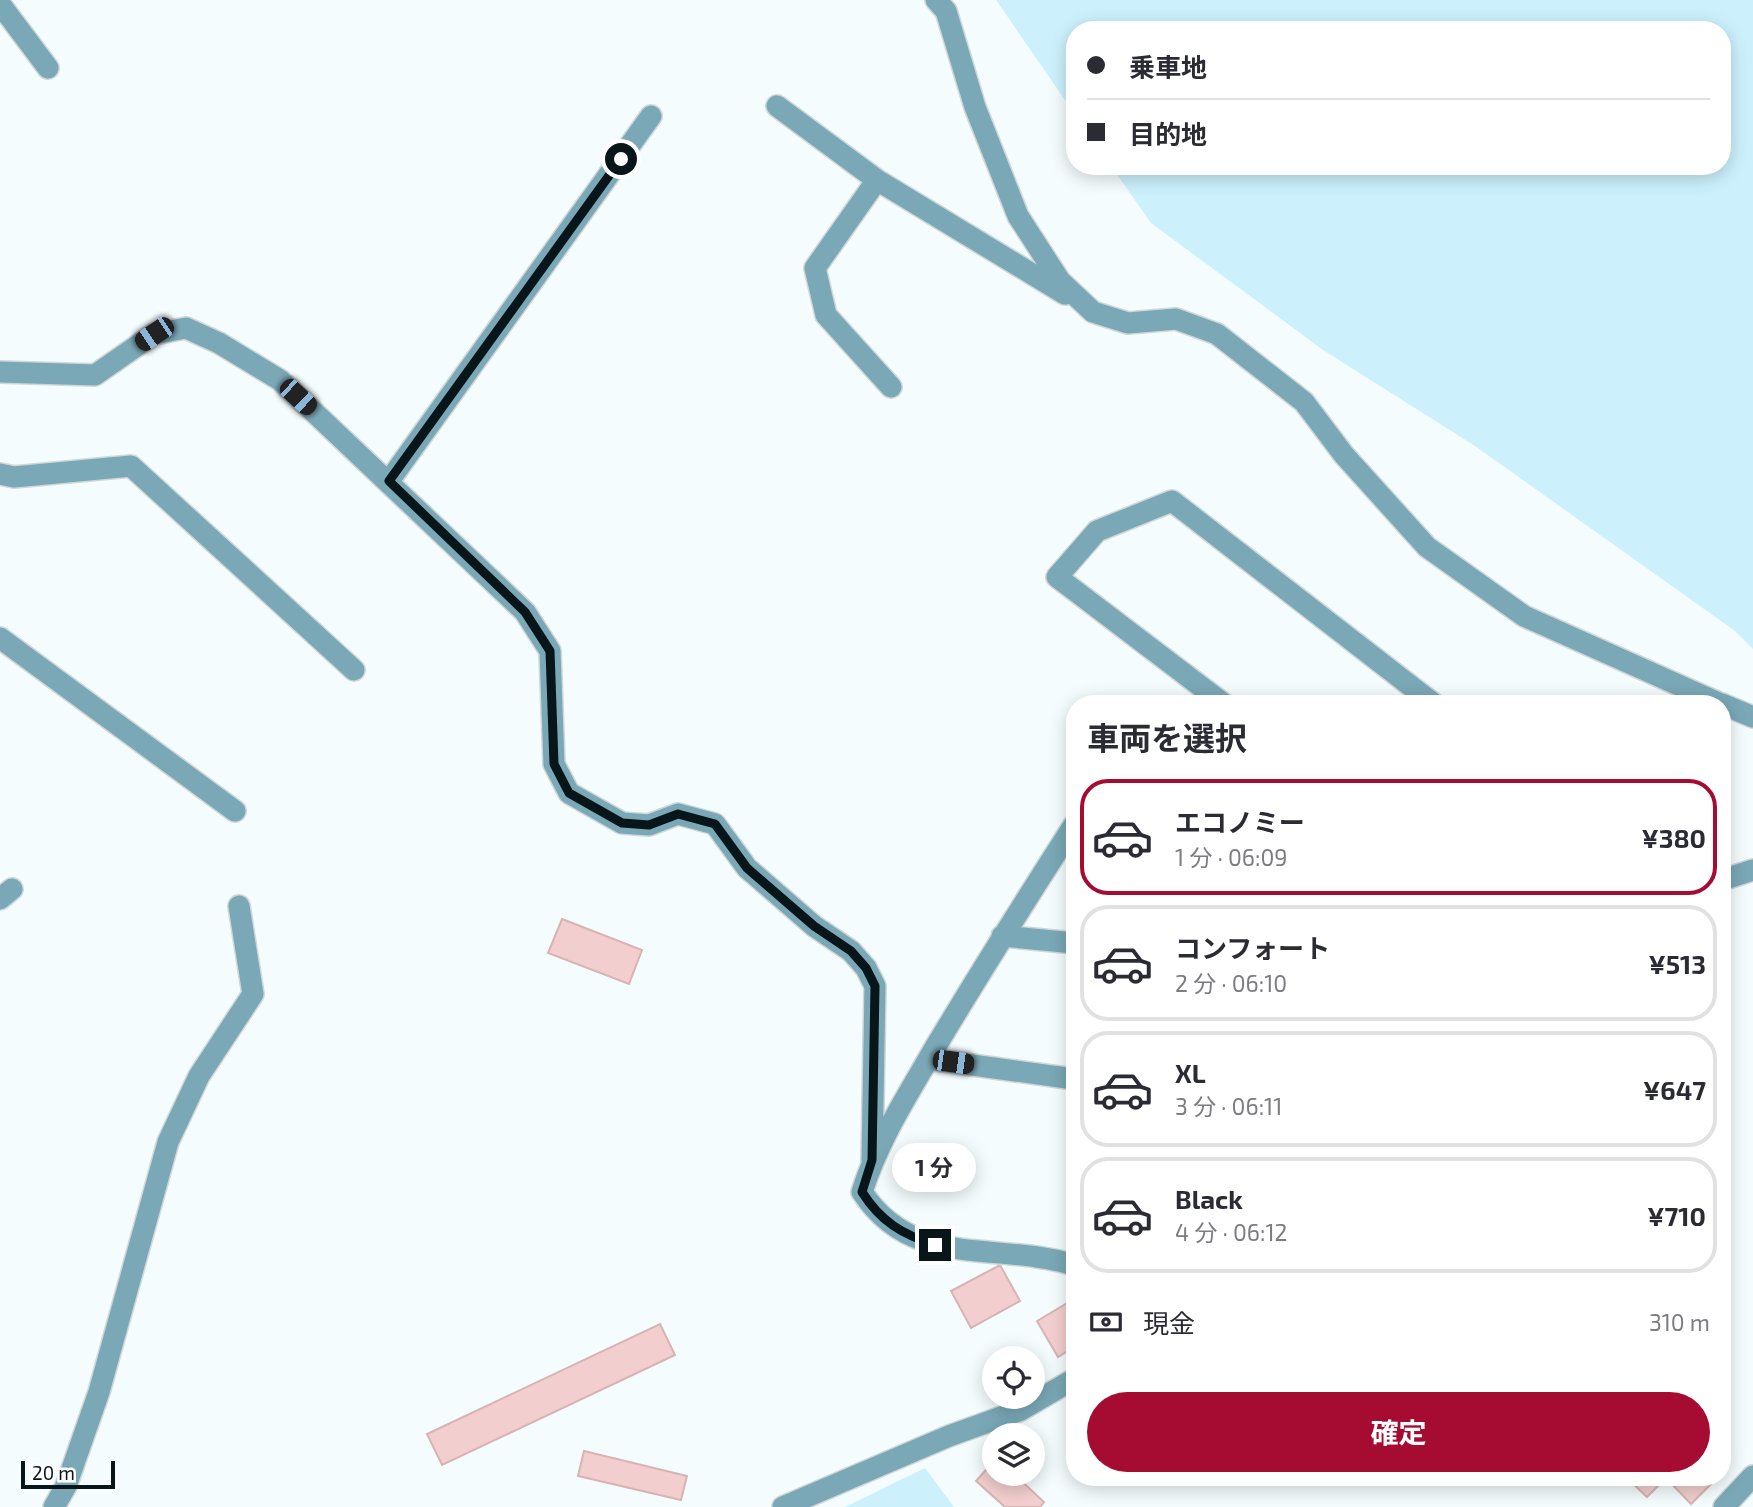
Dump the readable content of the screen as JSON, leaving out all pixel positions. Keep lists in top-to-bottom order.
{
  "scale_bar": "20 m",
  "page": {
    "banner": ["乗車地", "目的地"],
    "heading": "車両を選択",
    "list": [
      {
        "name": "エコノミー",
        "note": "1 分 · 06:09",
        "value": "¥380"
      },
      {
        "name": "コンフォート",
        "note": "2 分 · 06:10",
        "value": "¥513"
      },
      {
        "name": "XL",
        "note": "3 分 · 06:11",
        "value": "¥647"
      },
      {
        "name": "Black",
        "note": "4 分 · 06:12",
        "value": "¥710"
      }
    ],
    "bubble": "1 分",
    "pay": ["現金", "310 m"],
    "buttons": "確定",
    "scale": "20 m"
  }
}
